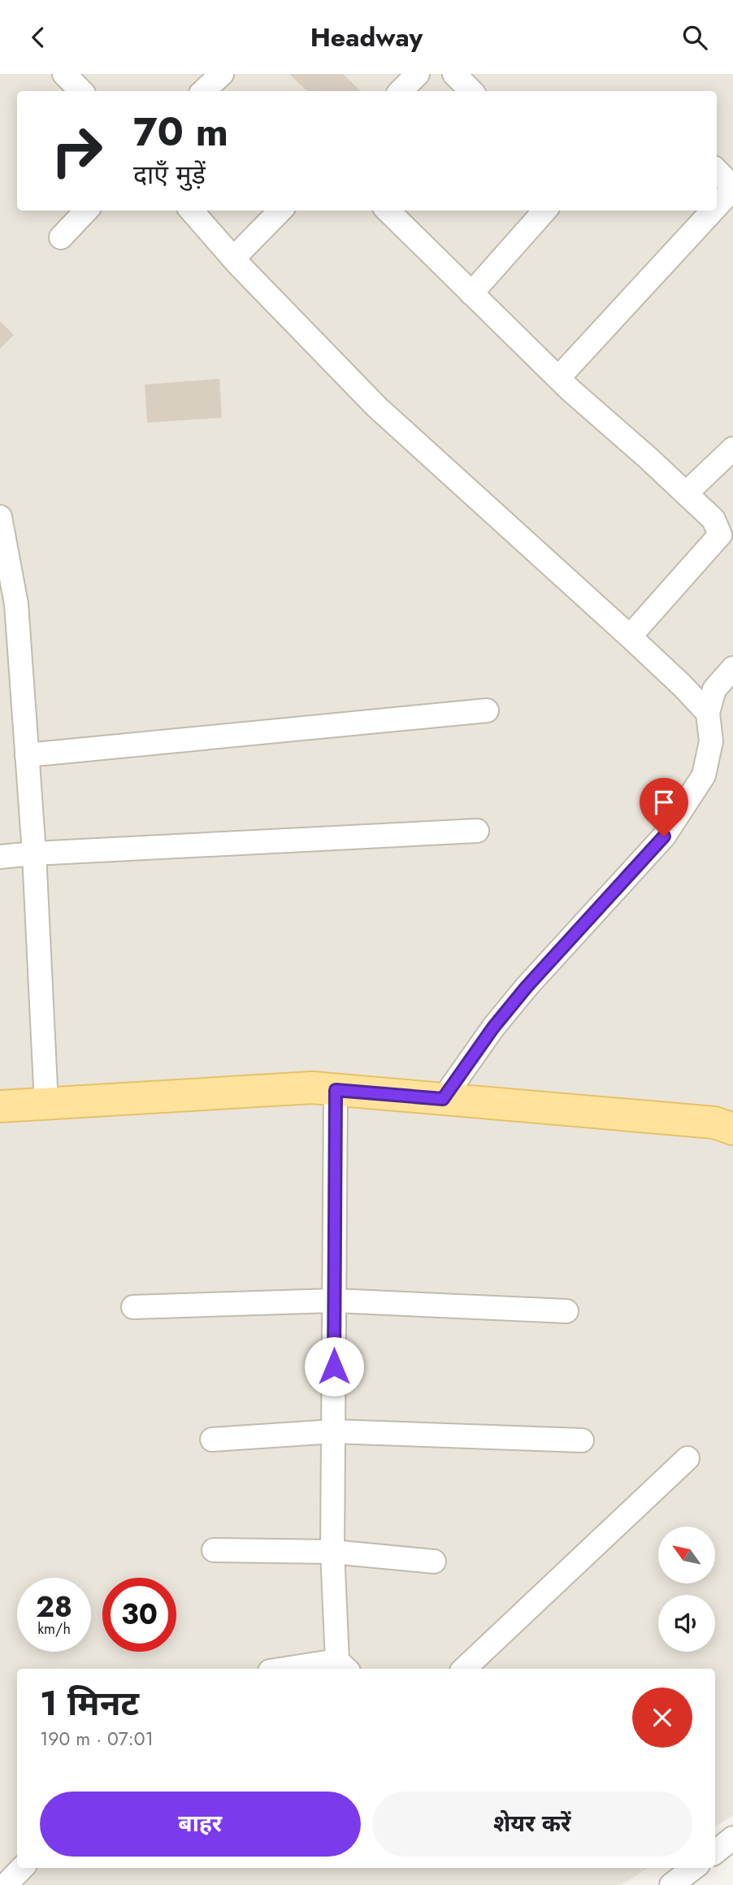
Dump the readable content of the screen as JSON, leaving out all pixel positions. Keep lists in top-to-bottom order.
{
  "north": "top left",
  "page": {
    "header": "Headway",
    "turn": ["70 m", "दाएँ मुड़ें"],
    "speed": "28 km/h",
    "limit": "30",
    "heading": ["1 मिनट", "190 m · 07:01"],
    "buttons": ["बाहर", "शेयर करें"]
  }
}
